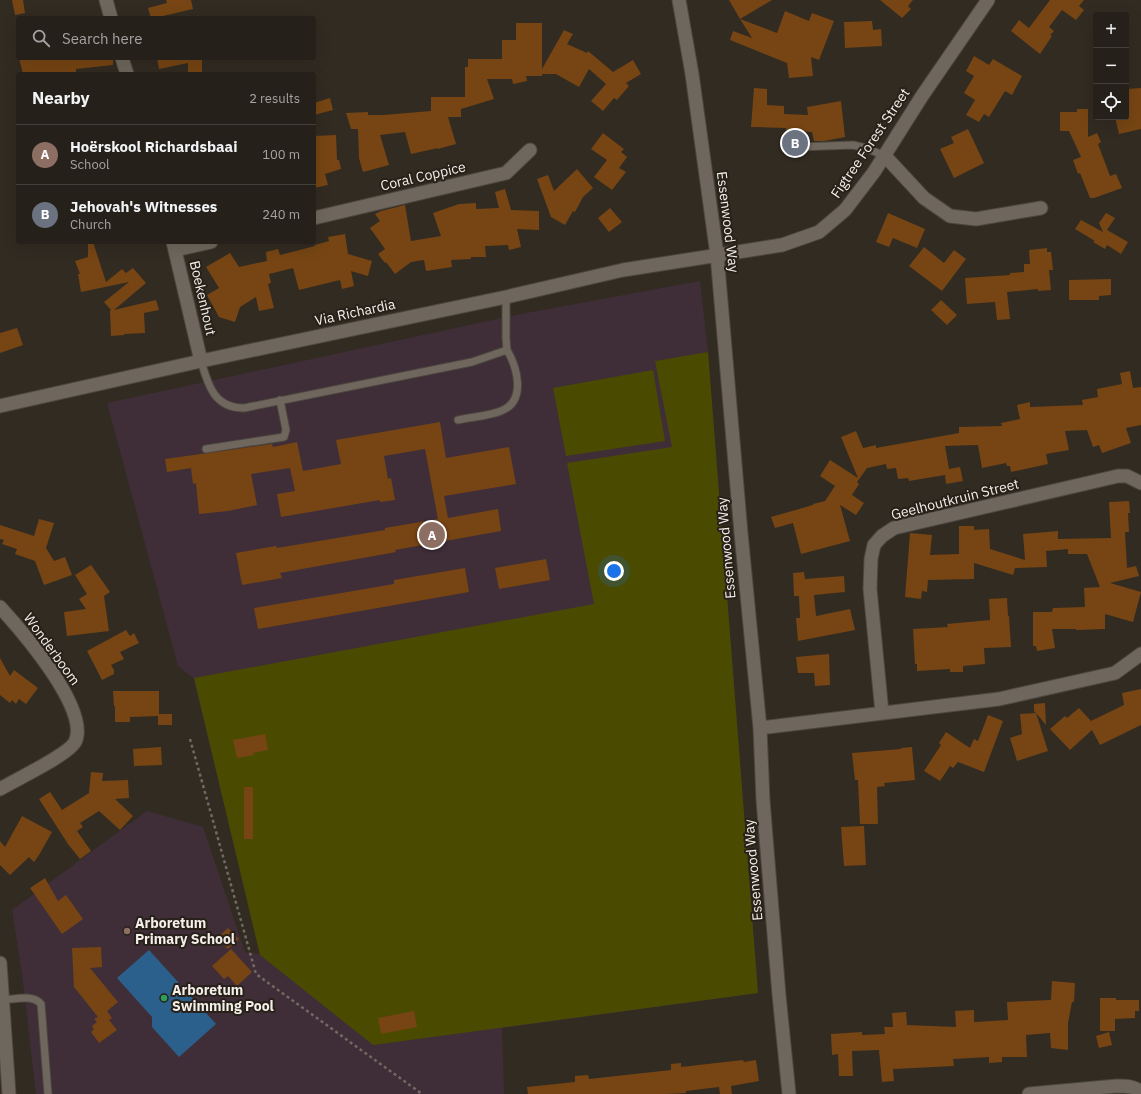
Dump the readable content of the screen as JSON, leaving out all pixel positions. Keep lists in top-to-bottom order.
{
  "streets": {
    "street": [
      "Figtree Forest Street",
      "Coral Coppice",
      "Essenwood Way",
      "Boekenhout",
      "Via Richardia",
      "Geelhoutkruin Street",
      "Wonderboom"
    ]
  },
  "crossings": [
    ["Figtree Forest Street", "Essenwood Way"],
    ["Figtree Forest Street", "Via Richardia"],
    ["Essenwood Way", "Via Richardia"],
    ["Boekenhout", "Via Richardia"]
  ],
  "places": ["Arboretum Primary School", "Arboretum Swimming Pool"],
  "page": {
    "map_buttons": ["+", "−"],
    "search": "Search here",
    "heading": ["Nearby", "2 results"],
    "list": [
      {
        "mark": "A",
        "name": "Hoërskool Richardsbaai",
        "note": "School",
        "value": "100 m"
      },
      {
        "mark": "B",
        "name": "Jehovah's Witnesses",
        "note": "Church",
        "value": "240 m"
      }
    ],
    "pins": ["B", "A"]
  }
}
